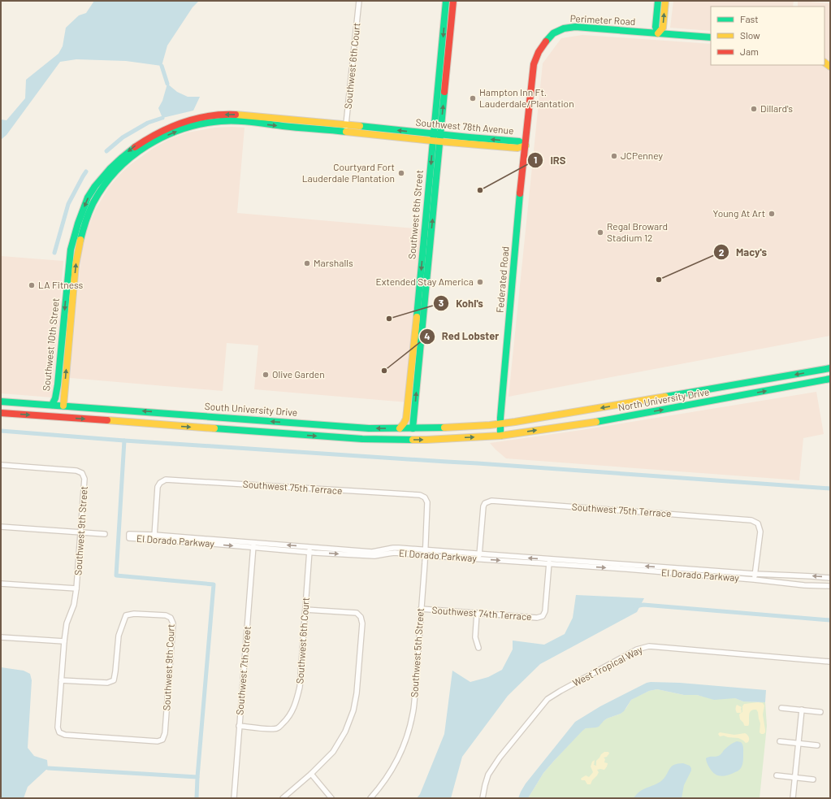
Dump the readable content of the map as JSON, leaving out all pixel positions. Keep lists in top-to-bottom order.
{
  "streets": {
    "street": [
      "Perimeter Road",
      "Southwest 6th Court",
      "Southwest 78th Avenue",
      "Southwest 6th Street",
      "Federated Road",
      "Southwest 10th Street",
      "North University Drive",
      "South University Drive",
      "Southwest 75th Terrace",
      "Southwest 9th Street",
      "El Dorado Parkway",
      "Southwest 74th Terrace",
      "Southwest 5th Street",
      "West Tropical Way",
      "Southwest 9th Court",
      "Southwest 7th Street"
    ]
  },
  "crossings": [
    ["Perimeter Road", "Southwest 78th Avenue"],
    ["Perimeter Road", "Federated Road"],
    ["Southwest 6th Court", "Southwest 78th Avenue"],
    ["Southwest 6th Court", "El Dorado Parkway"],
    ["Southwest 6th Court", "Southwest 7th Street"],
    ["Southwest 78th Avenue", "Southwest 6th Street"],
    ["Southwest 78th Avenue", "Federated Road"],
    ["Southwest 78th Avenue", "Southwest 10th Street"],
    ["Southwest 6th Street", "South University Drive"],
    ["Federated Road", "North University Drive"],
    ["Federated Road", "South University Drive"],
    ["Southwest 10th Street", "South University Drive"],
    ["North University Drive", "South University Drive"],
    ["Southwest 75th Terrace", "El Dorado Parkway"],
    ["Southwest 75th Terrace", "Southwest 5th Street"],
    ["El Dorado Parkway", "Southwest 74th Terrace"],
    ["El Dorado Parkway", "Southwest 5th Street"],
    ["El Dorado Parkway", "Southwest 7th Street"],
    ["Southwest 74th Terrace", "Southwest 5th Street"]
  ],
  "places": [
    "Hampton Inn Ft. Lauderdale/Plantation",
    "Dillard's",
    "JCPenney",
    "Courtyard Fort Lauderdale Plantation",
    "IRS",
    "Young At Art",
    "Regal Broward Stadium 12",
    "Marshalls",
    "Macy's",
    "Extended Stay America",
    "LA Fitness",
    "Kohl's",
    "Red Lobster",
    "Olive Garden"
  ],
  "legend": ["Fast", "Slow", "Jam"]
}
